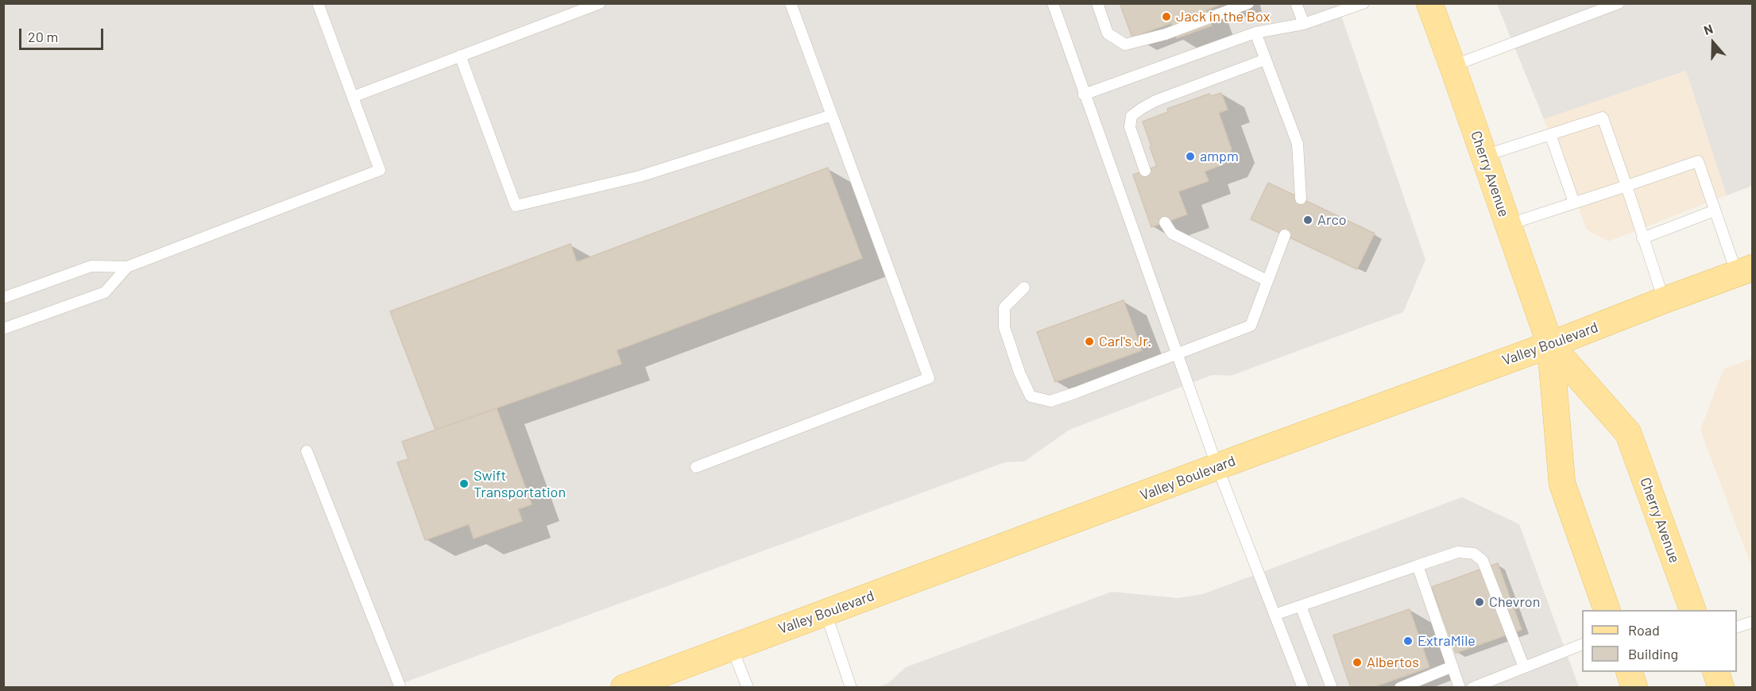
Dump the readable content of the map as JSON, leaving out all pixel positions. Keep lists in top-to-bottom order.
{
  "streets": {
    "main road": ["Cherry Avenue", "Valley Boulevard"]
  },
  "crossings": [
    ["Cherry Avenue", "Valley Boulevard"]
  ],
  "places": [
    "Jack in the Box",
    "ampm",
    "Arco",
    "Carl's Jr.",
    "Swift Transportation",
    "Chevron",
    "ExtraMile",
    "Albertos"
  ],
  "legend": ["Road", "Building"],
  "scale_bar": "20 m",
  "north": "top"
}
